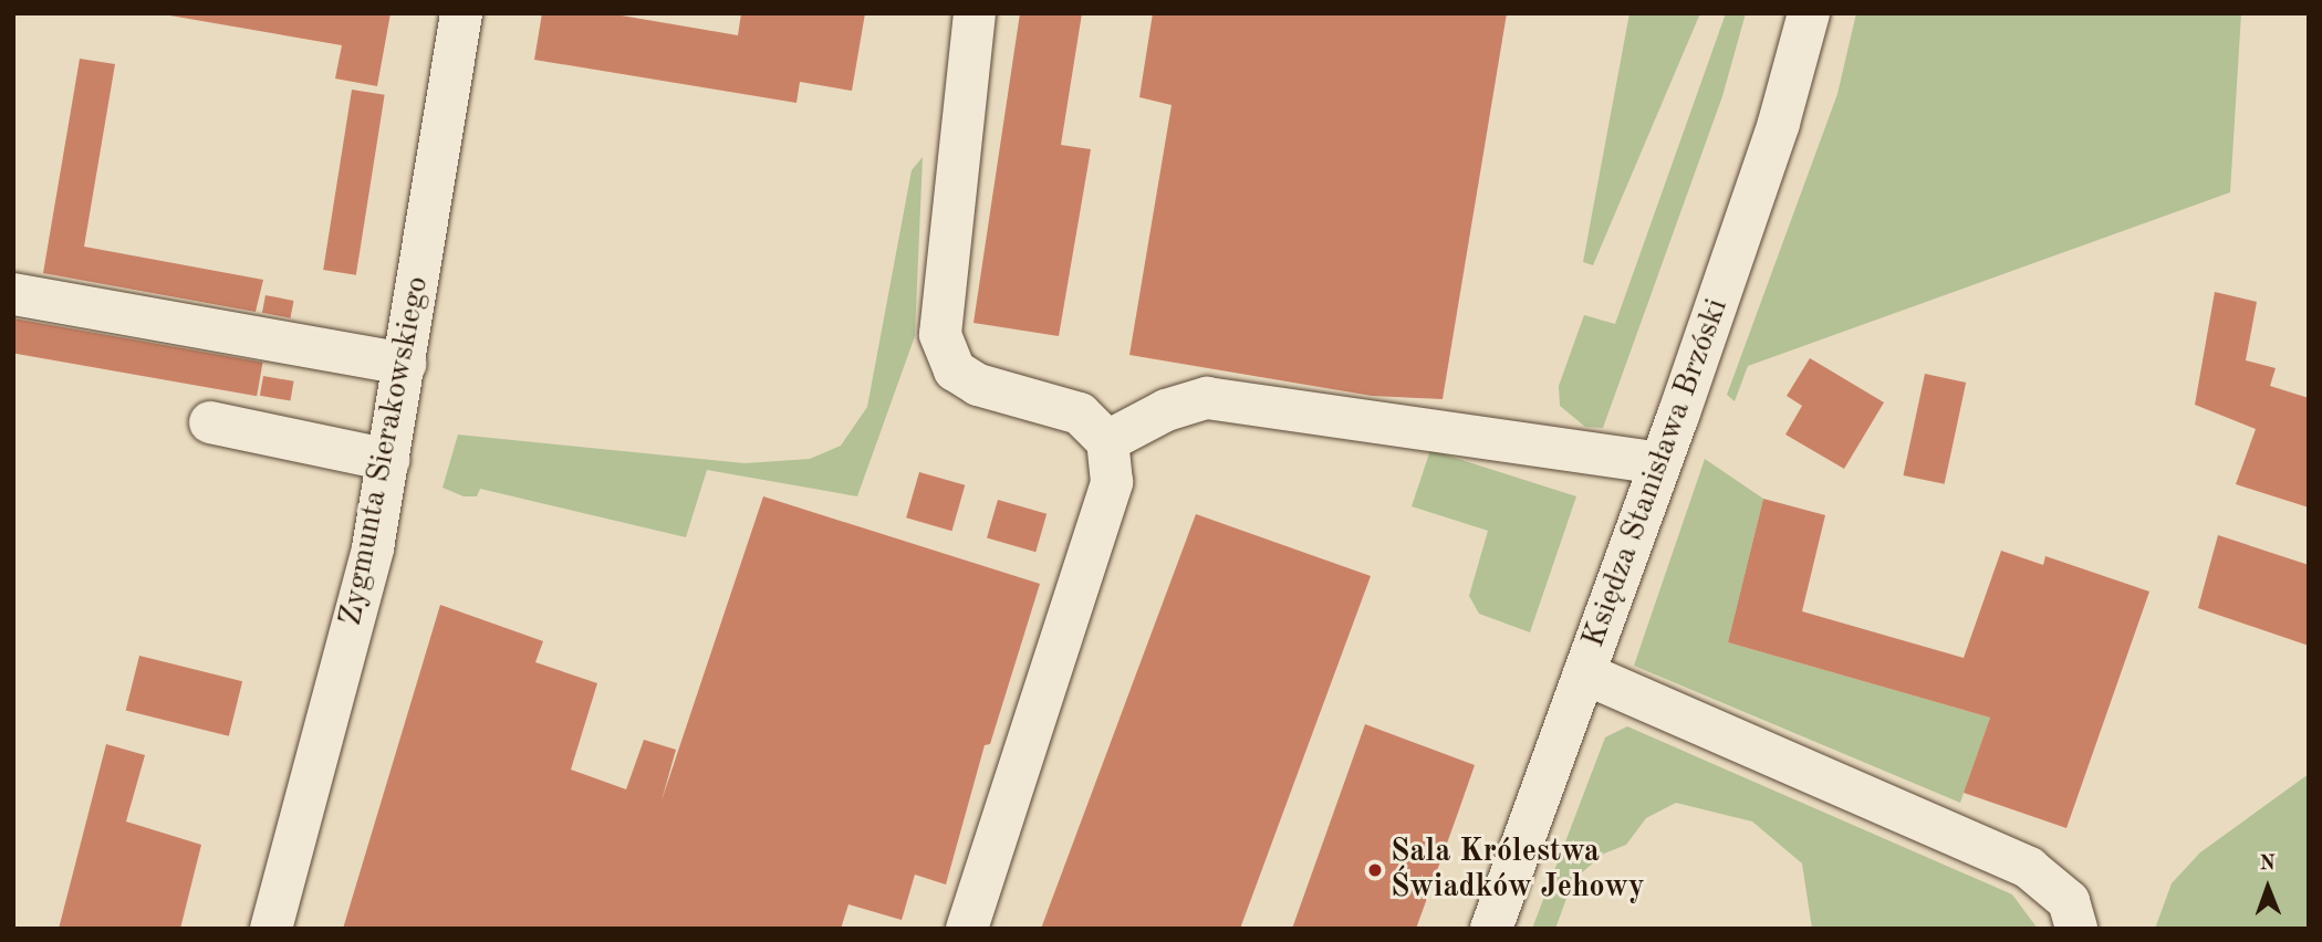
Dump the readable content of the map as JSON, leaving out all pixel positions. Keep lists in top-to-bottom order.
{
  "streets": {
    "street": ["Zygmunta Sierakowskiego", "Księdza Stanisława Brzóski"]
  },
  "places": ["Sala Królestwa Świadków Jehowy"],
  "north": "top"
}
